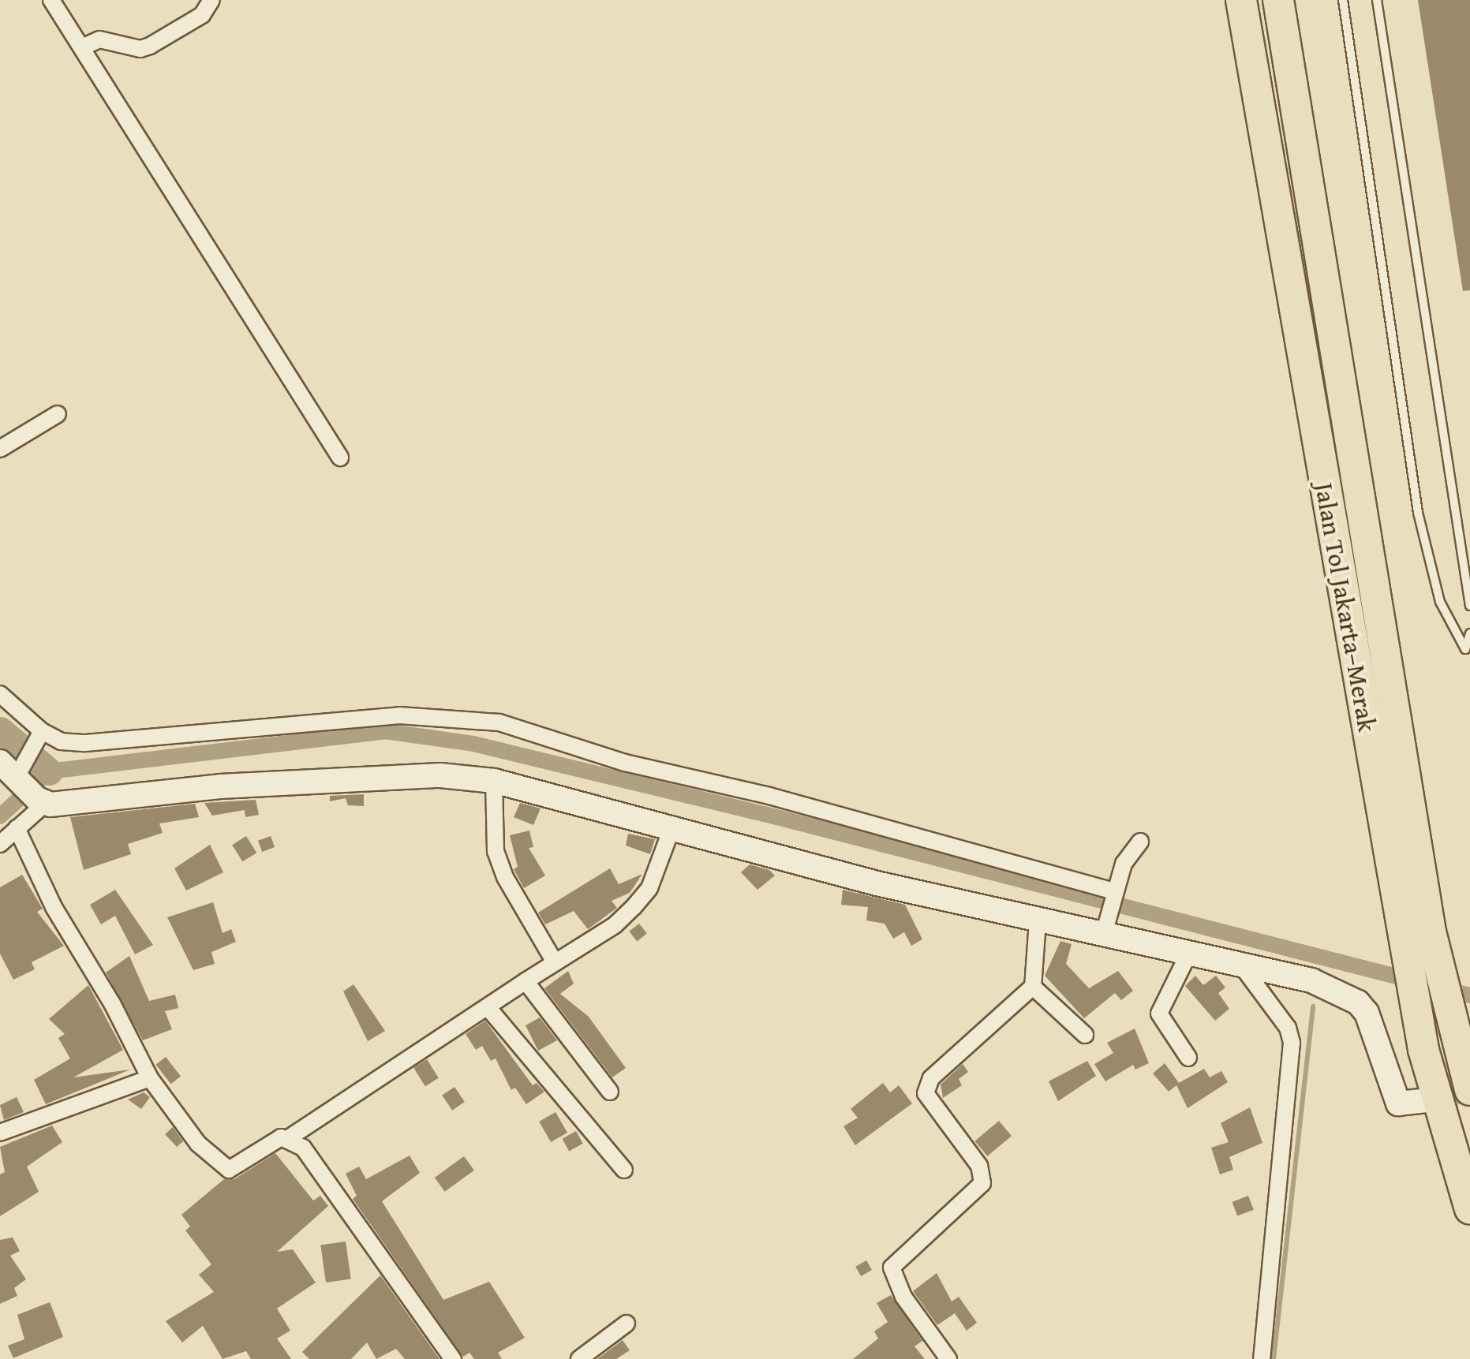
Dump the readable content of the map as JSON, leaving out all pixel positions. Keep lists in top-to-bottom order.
{
  "streets": {
    "highway": ["Jalan Tol Jakarta–Merak"]
  }
}
